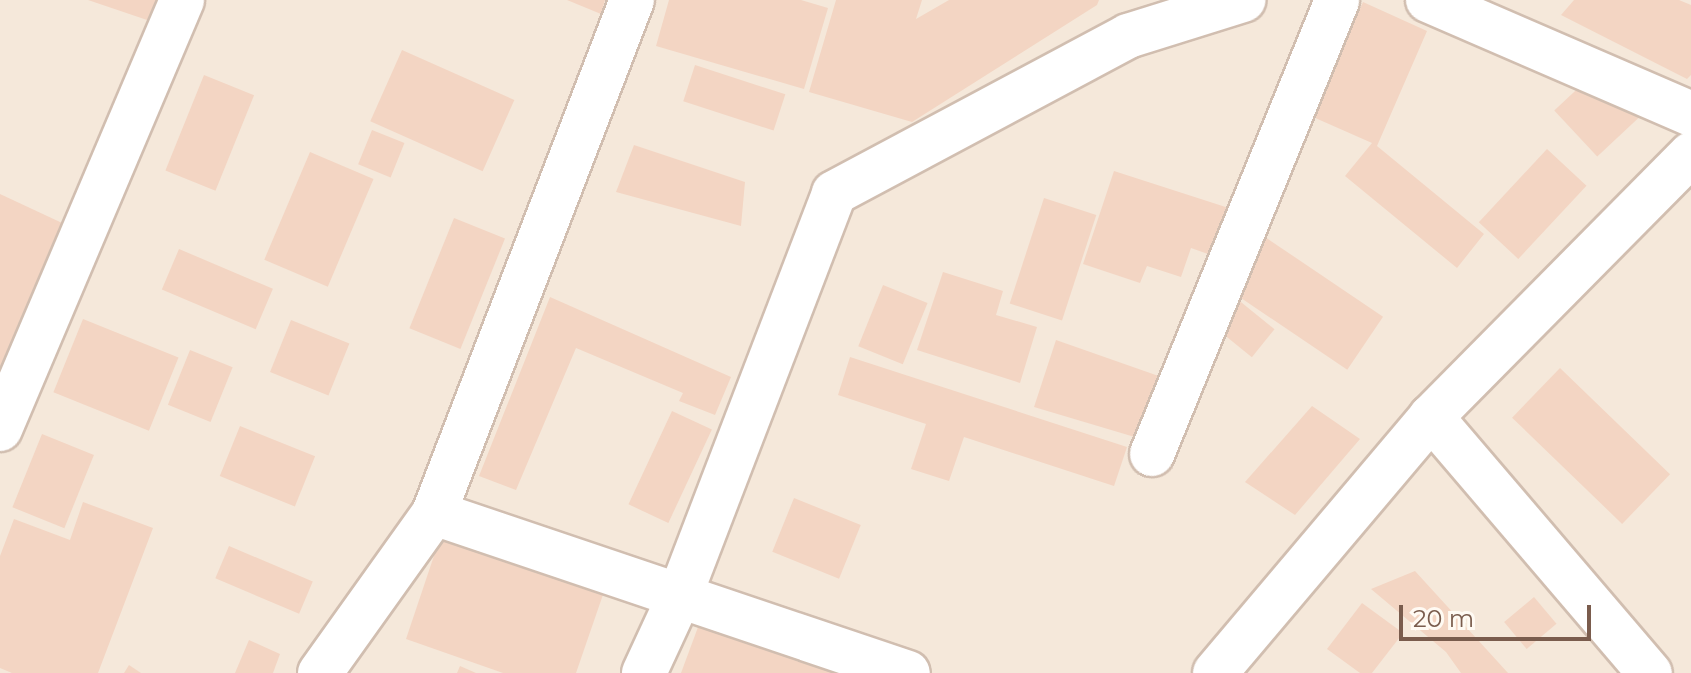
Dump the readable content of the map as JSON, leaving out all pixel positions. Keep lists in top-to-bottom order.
{
  "scale_bar": "20 m"
}
